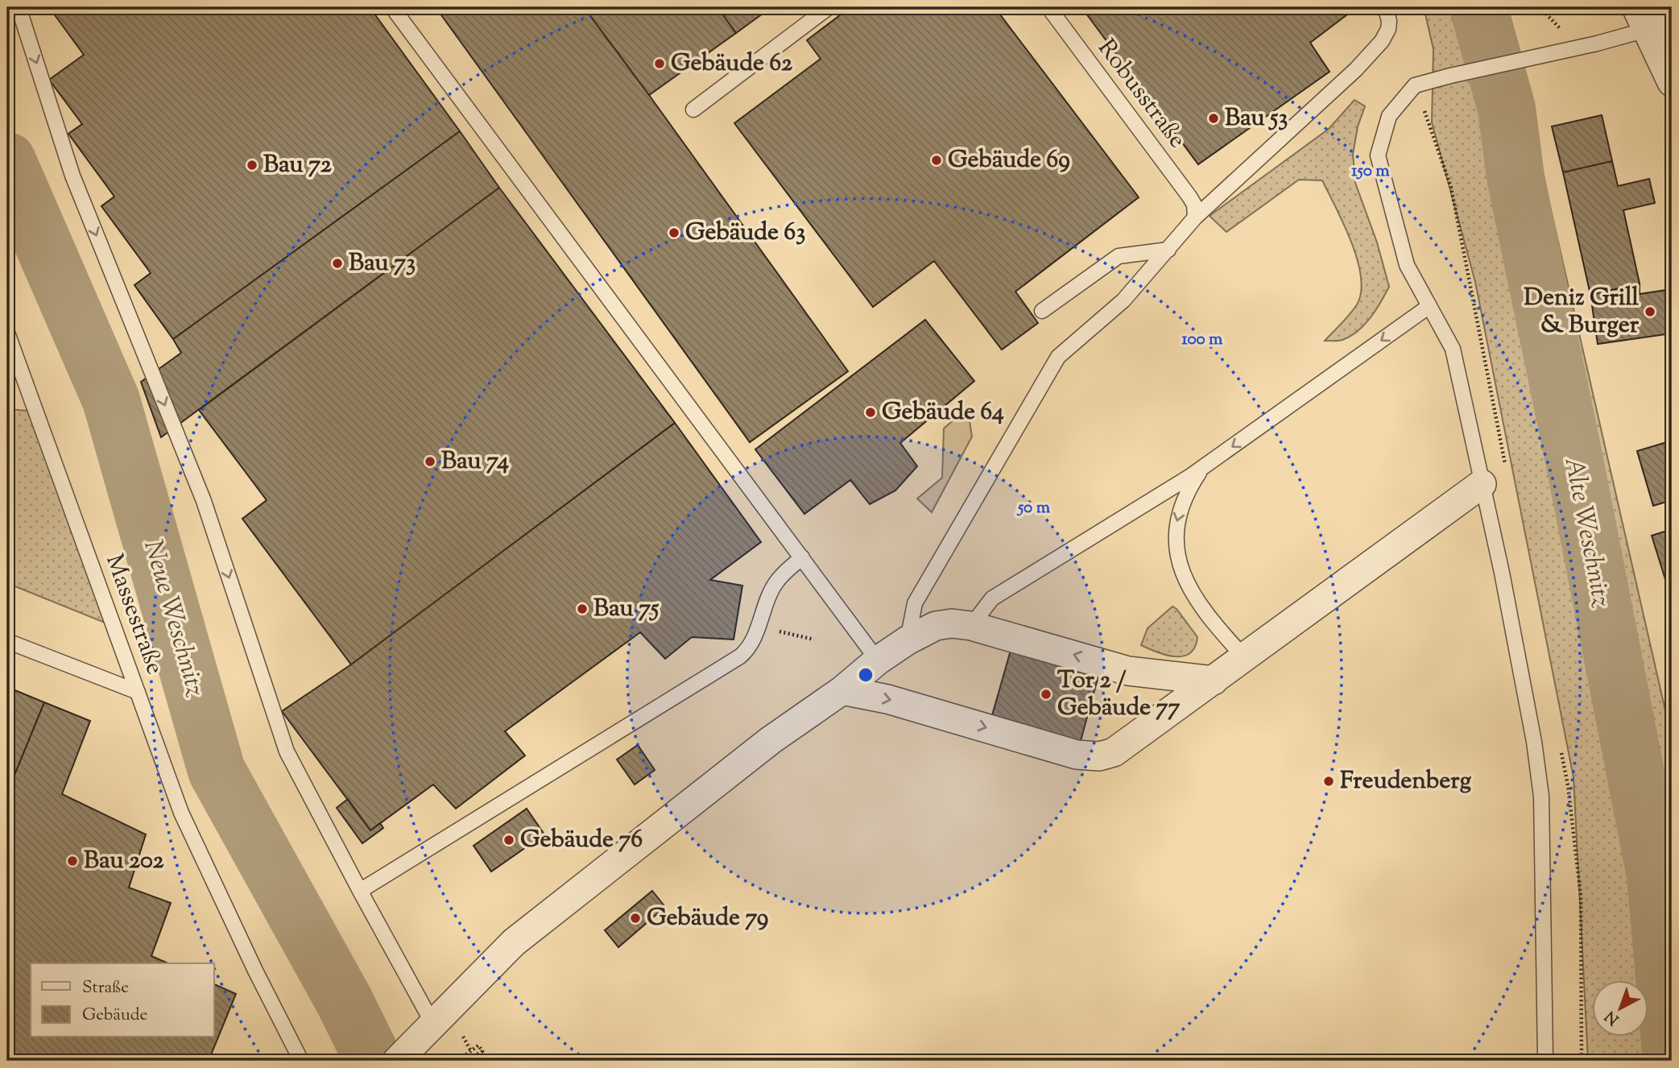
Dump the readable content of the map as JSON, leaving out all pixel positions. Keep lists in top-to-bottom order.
{
  "streets": {
    "lane": ["Robusstraße", "Massestraße"]
  },
  "water": ["Alte Weschnitz", "Neue Weschnitz"],
  "places": [
    "Gebäude 62",
    "Bau 53",
    "Gebäude 69",
    "Bau 72",
    "Gebäude 63",
    "Bau 73",
    "Deniz Grill & Burger",
    "Gebäude 64",
    "Bau 74",
    "Bau 75",
    "Tor 2 / Gebäude 77",
    "Freudenberg",
    "Gebäude 76",
    "Bau 202",
    "Gebäude 79"
  ],
  "legend": ["Straße", "Gebäude"],
  "north": "bottom left",
  "rings": ["150 m", "100 m", "50 m"]
}
